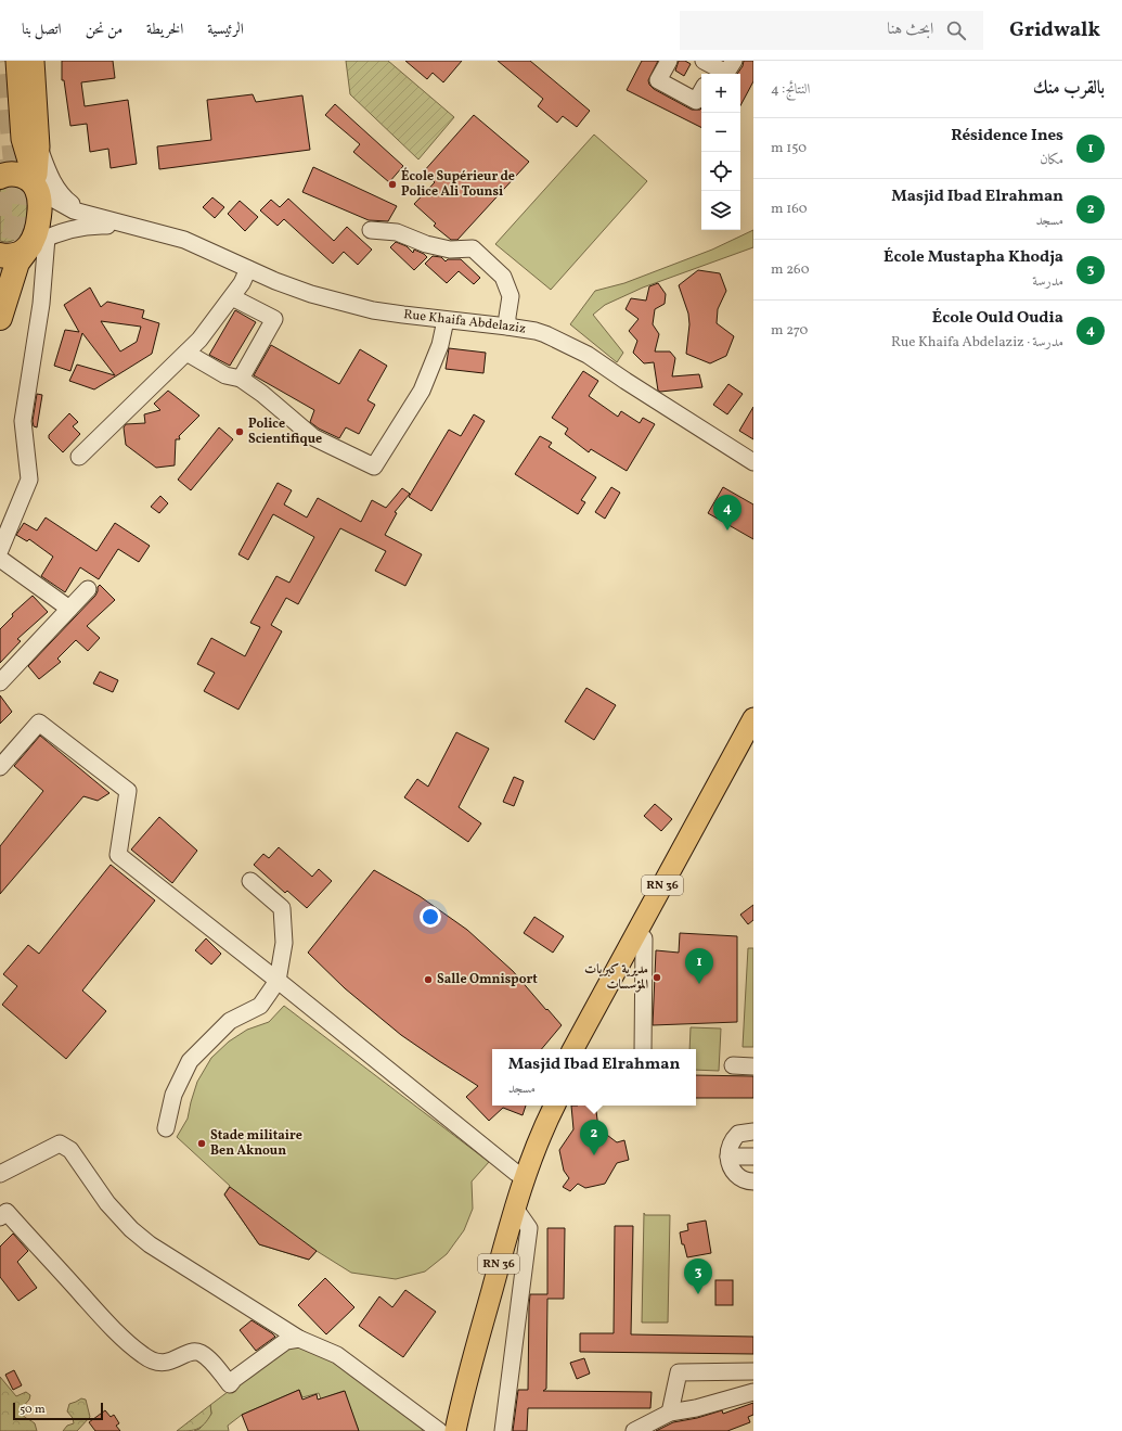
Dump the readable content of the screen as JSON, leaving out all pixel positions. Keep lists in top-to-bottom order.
{
  "streets": {
    "main road": ["RN 36"],
    "street": ["Rue Khaifa Abdelaziz"]
  },
  "places": [
    "École Supérieur de Police Ali Tounsi",
    "Police Scientifique",
    "مديرية كبريات المؤسسات",
    "Salle Omnisport",
    "Stade militaire Ben Aknoun"
  ],
  "scale_bar": "50 m",
  "page": {
    "header": "Gridwalk",
    "search": "ابحث هنا",
    "nav": [
      "الرئيسية",
      "الخريطة",
      "من نحن",
      "اتصل بنا"
    ],
    "heading": ["بالقرب منك", "النتائج: 4"],
    "map_buttons": ["+", "−"],
    "list": [
      {
        "mark": "1",
        "name": "Résidence Ines",
        "note": "مكان",
        "value": "150 m"
      },
      {
        "mark": "2",
        "name": "Masjid Ibad Elrahman",
        "note": "مسجد",
        "value": "160 m"
      },
      {
        "mark": "3",
        "name": "École Mustapha Khodja",
        "note": "مدرسة",
        "value": "260 m"
      },
      {
        "mark": "4",
        "name": "École Ould Oudia",
        "note": "مدرسة · Rue Khaifa Abdelaziz",
        "value": "270 m"
      }
    ],
    "pins": [
      "4",
      "1",
      "2",
      "3"
    ],
    "popup": ["Masjid Ibad Elrahman", "مسجد"],
    "scale": "50 m"
  }
}
